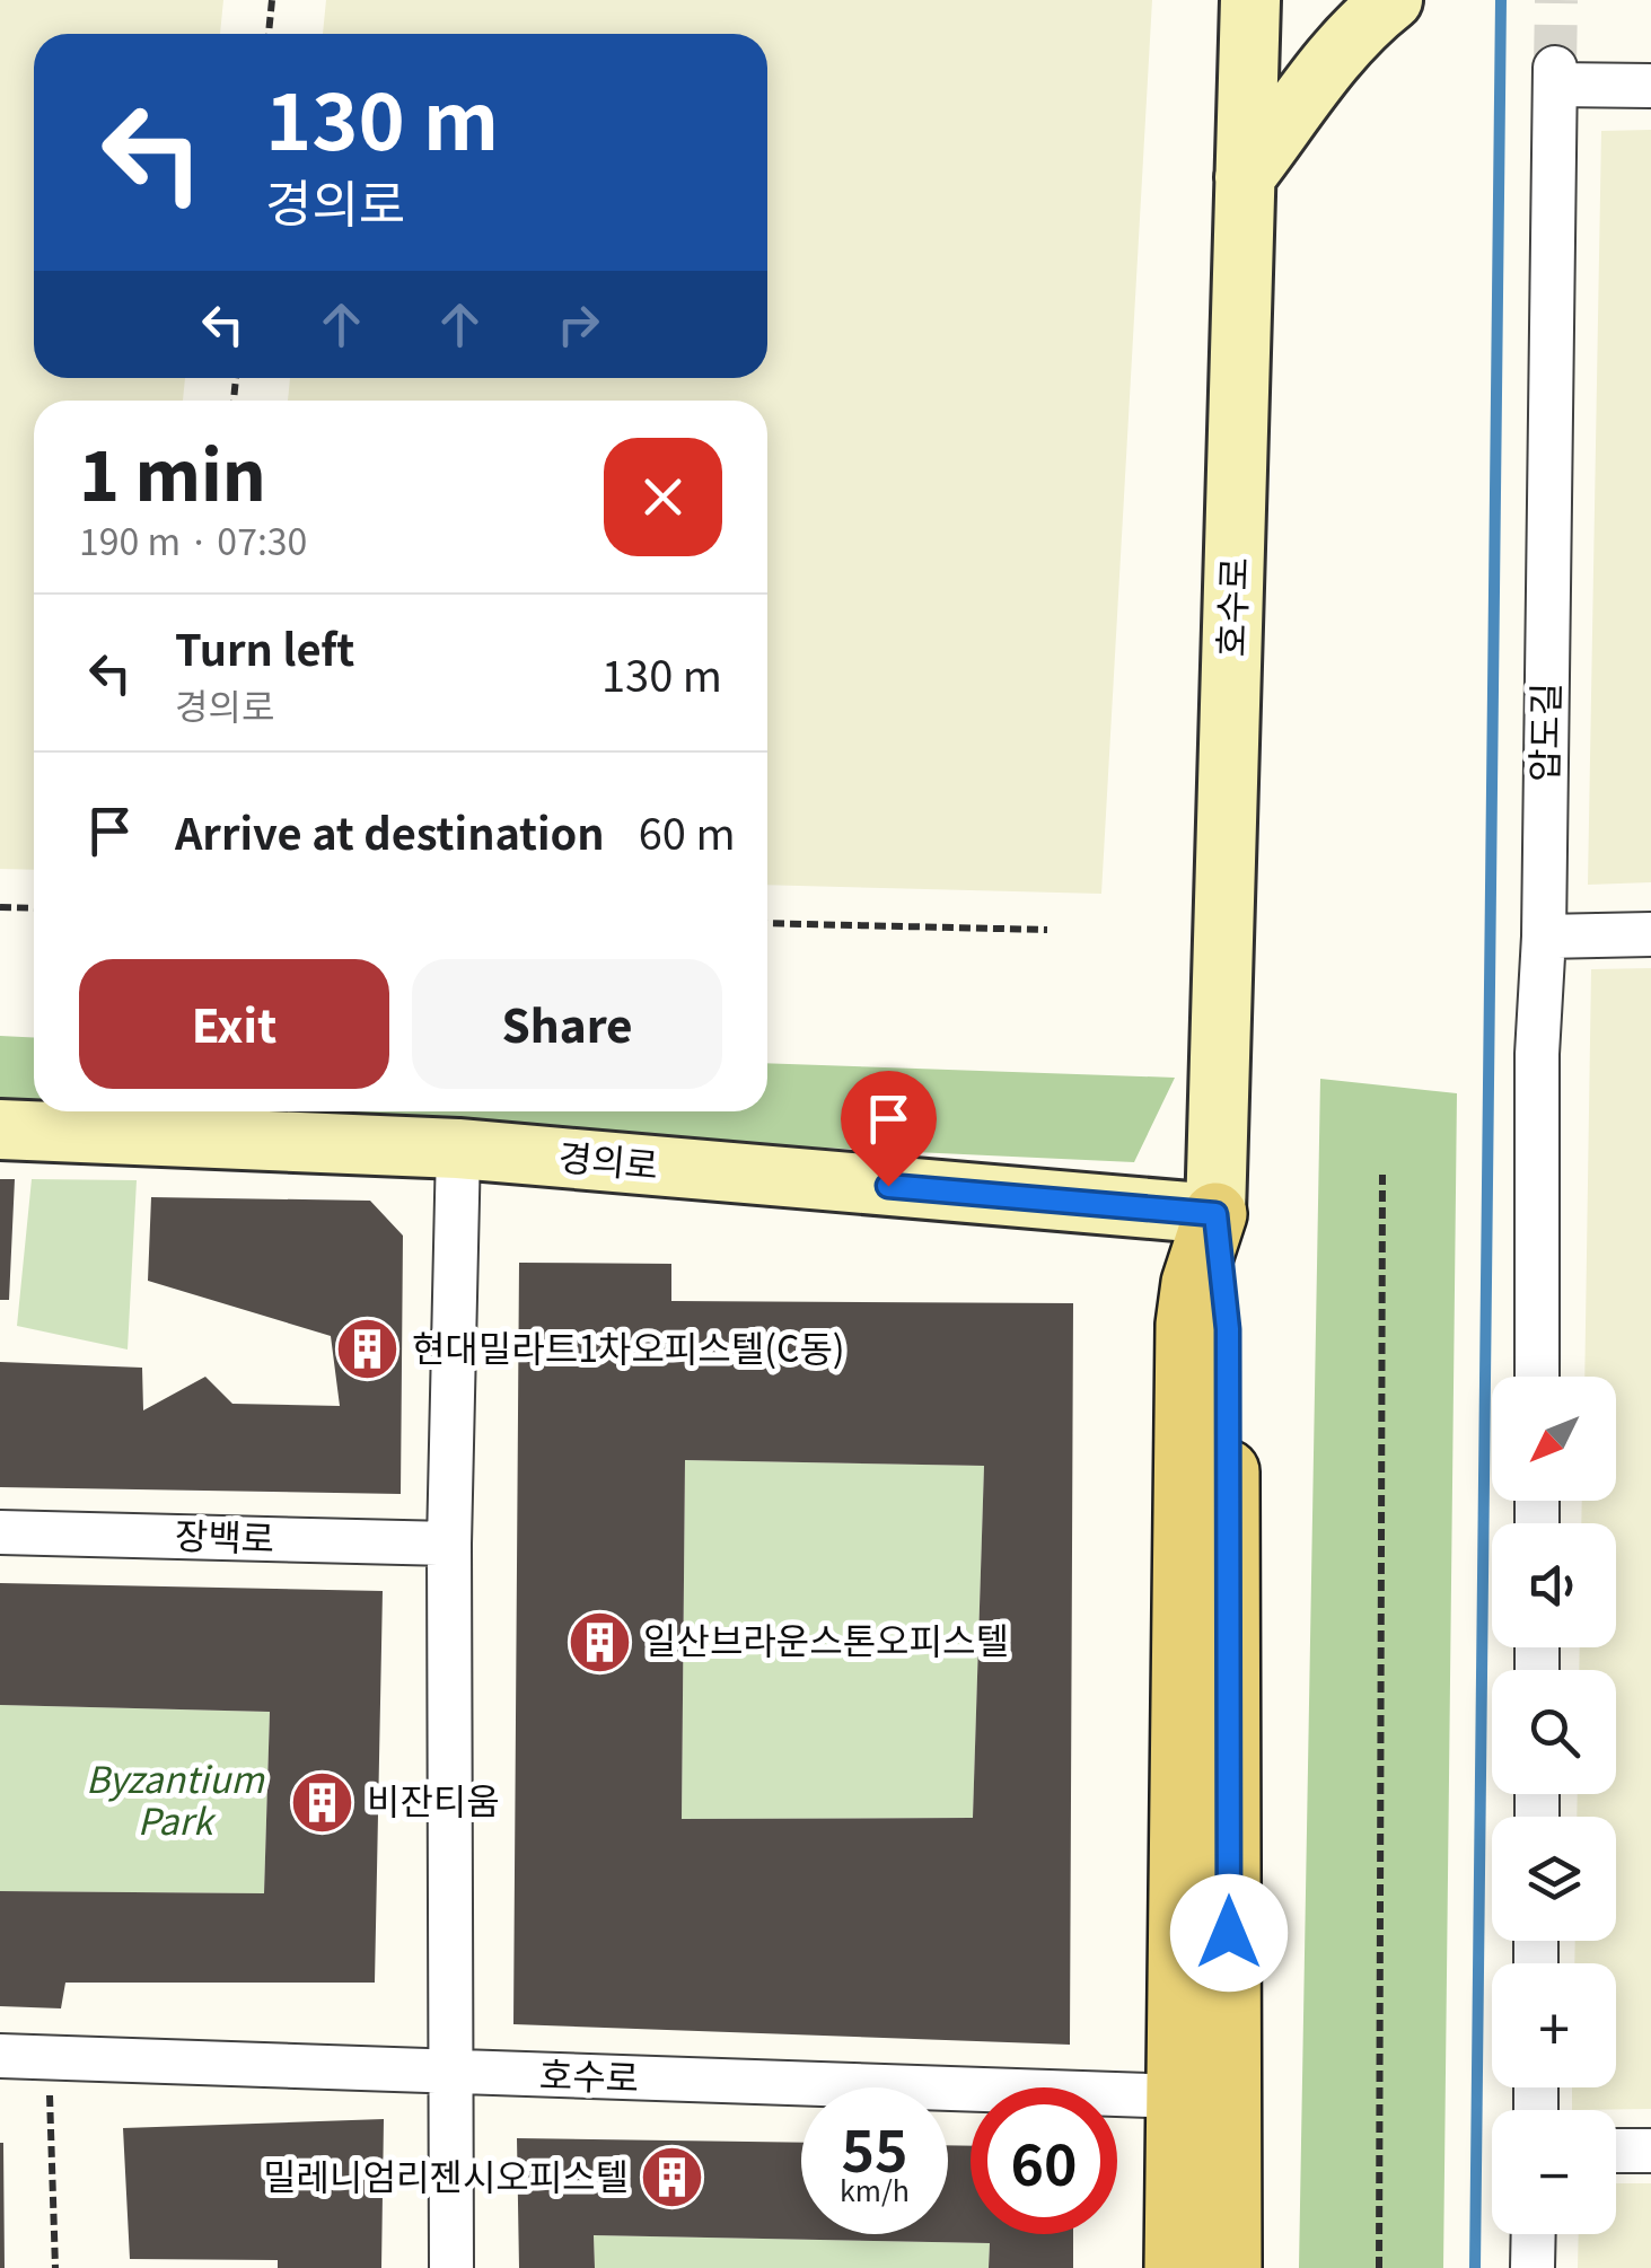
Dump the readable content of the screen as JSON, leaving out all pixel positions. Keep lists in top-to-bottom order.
{
  "streets": {
    "main road": ["호수로", "경의로"],
    "street": ["압도길", "장백로"]
  },
  "crossings": [
    ["호수로", "경의로"]
  ],
  "parks": ["Byzantium Park"],
  "places": {
    "building": [
      "현대밀라트1차오피스텔(C동)",
      "일산브라운스톤오피스텔",
      "비잔티움",
      "밀레니엄리젠시오피스텔"
    ]
  },
  "north": "bottom left",
  "page": {
    "turn": ["130 m", "경의로"],
    "heading": ["1 min", "190 m · 07:30"],
    "list": [
      {
        "name": "Turn left",
        "note": "경의로",
        "value": "130 m"
      },
      {
        "name": "Arrive at destination",
        "value": "60 m"
      }
    ],
    "buttons": ["Exit", "Share"],
    "map_buttons": ["+", "−"],
    "speed": "55 km/h",
    "limit": "60"
  }
}
